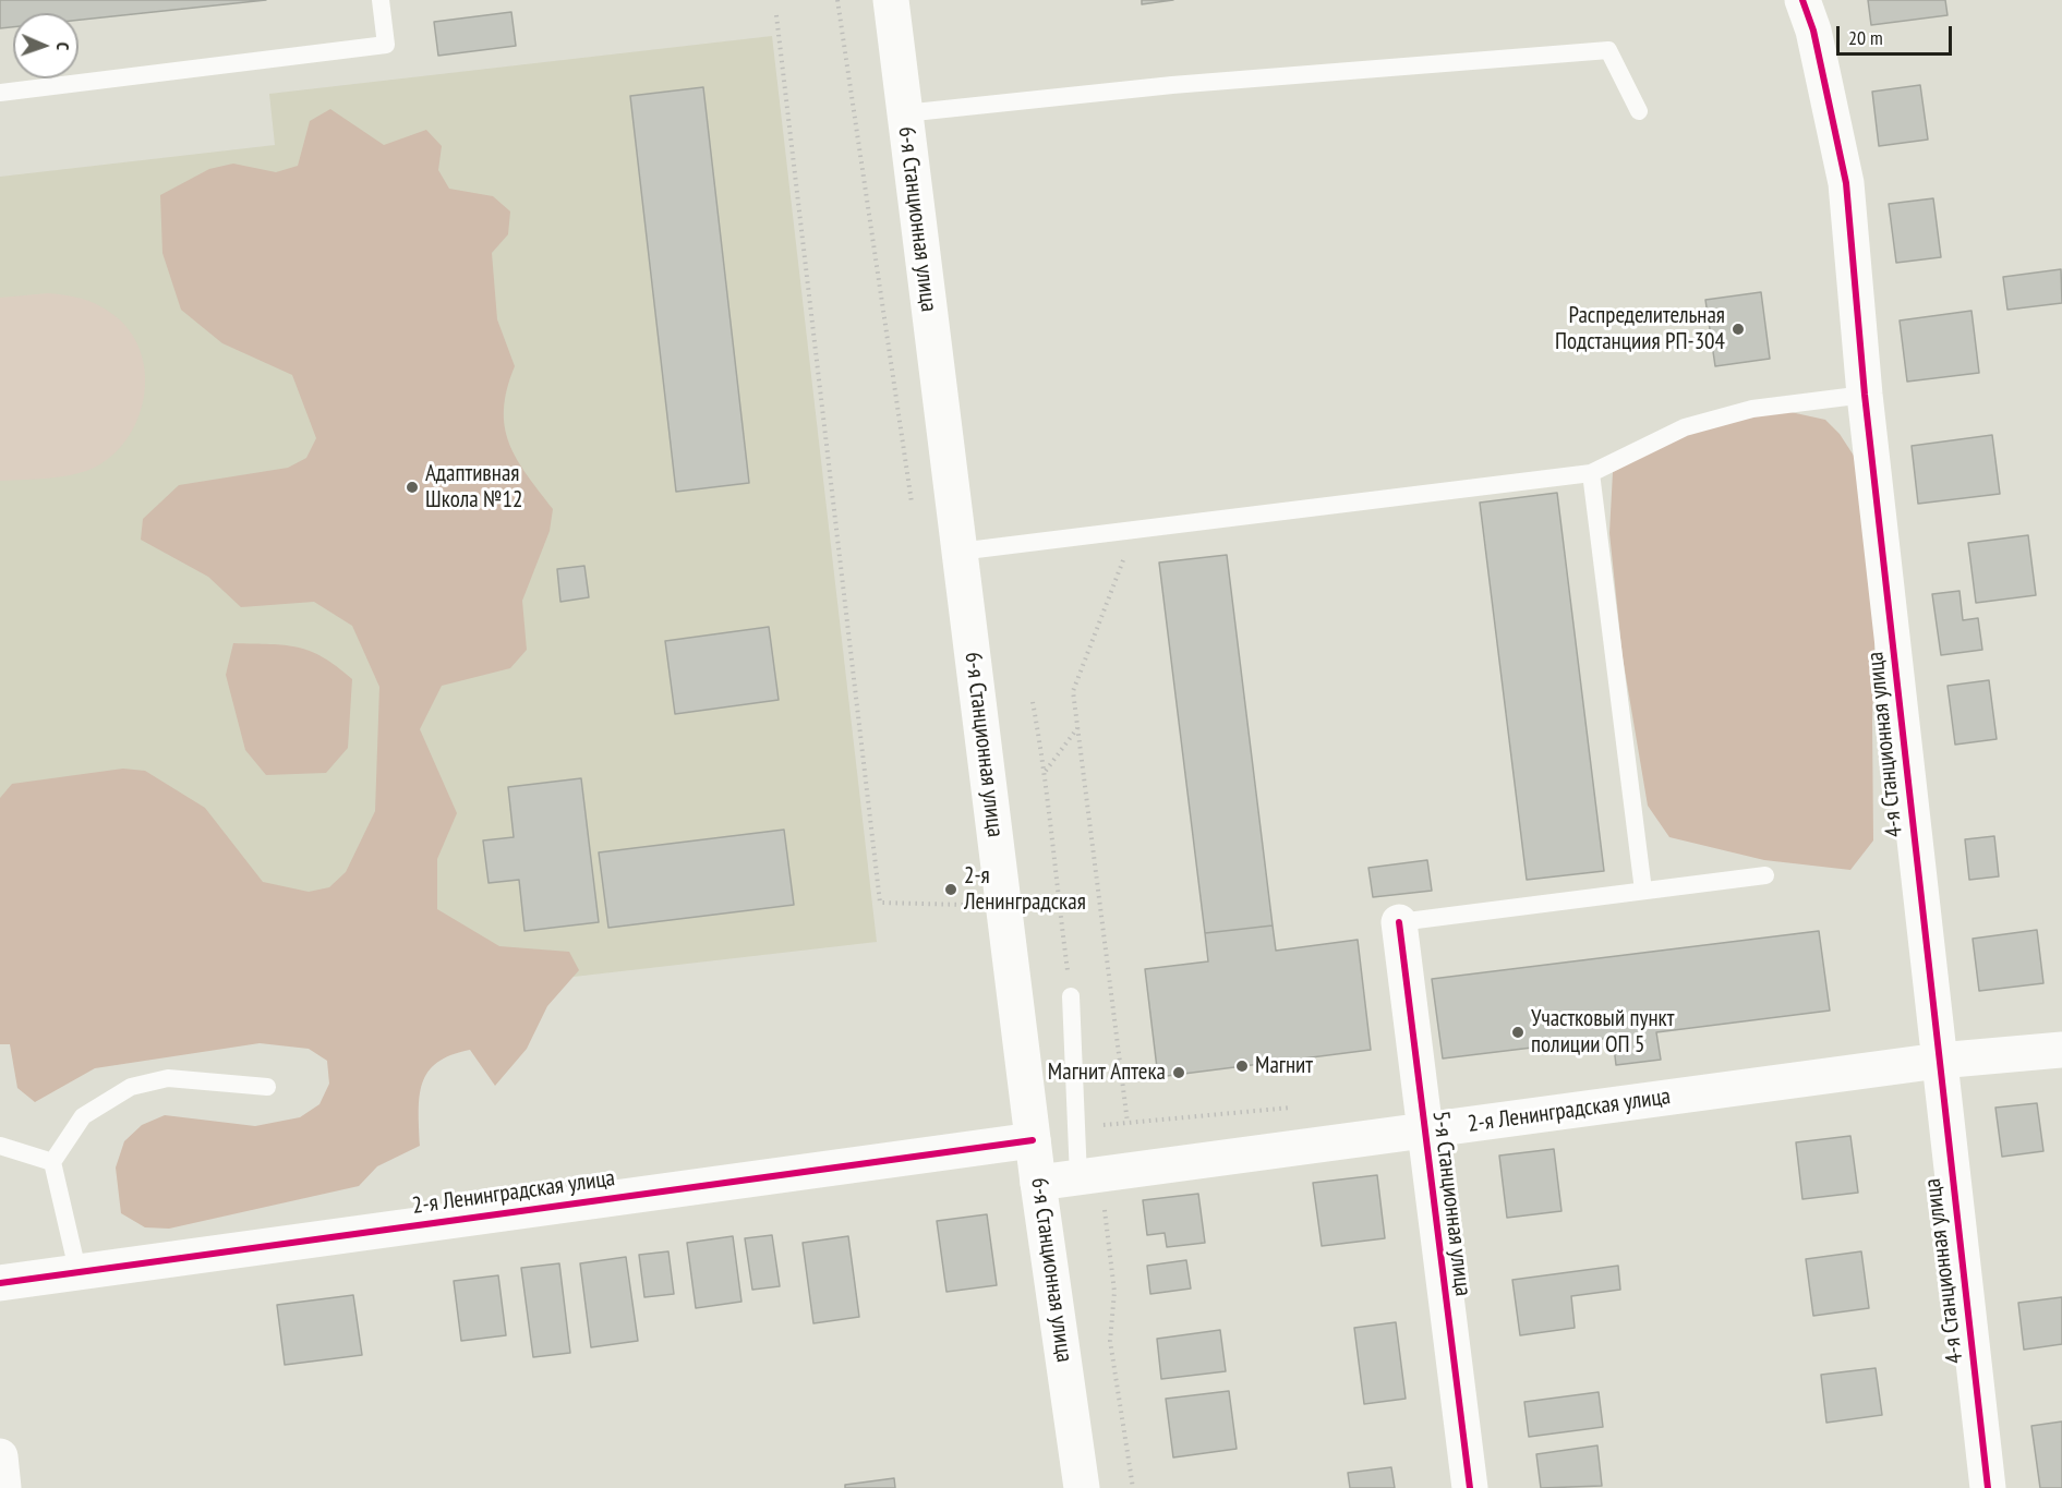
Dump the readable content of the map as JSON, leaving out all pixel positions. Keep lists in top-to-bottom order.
{
  "streets": {
    "street": [
      "6-я Станционная улица",
      "4-я Станционная улица",
      "2-я Ленинградская улица",
      "5-я Станционная улица"
    ]
  },
  "crossings": [
    ["6-я Станционная улица", "2-я Ленинградская улица"],
    ["4-я Станционная улица", "2-я Ленинградская улица"],
    ["2-я Ленинградская улица", "5-я Станционная улица"]
  ],
  "places": [
    "Распределительная Подстанциия РП-304",
    "Адаптивная Школа №12",
    "2-я Ленинградская",
    "Участковый пункт полиции ОП 5",
    "Магнит",
    "Магнит Аптека"
  ],
  "scale_bar": "20 m",
  "north": "right"
}
